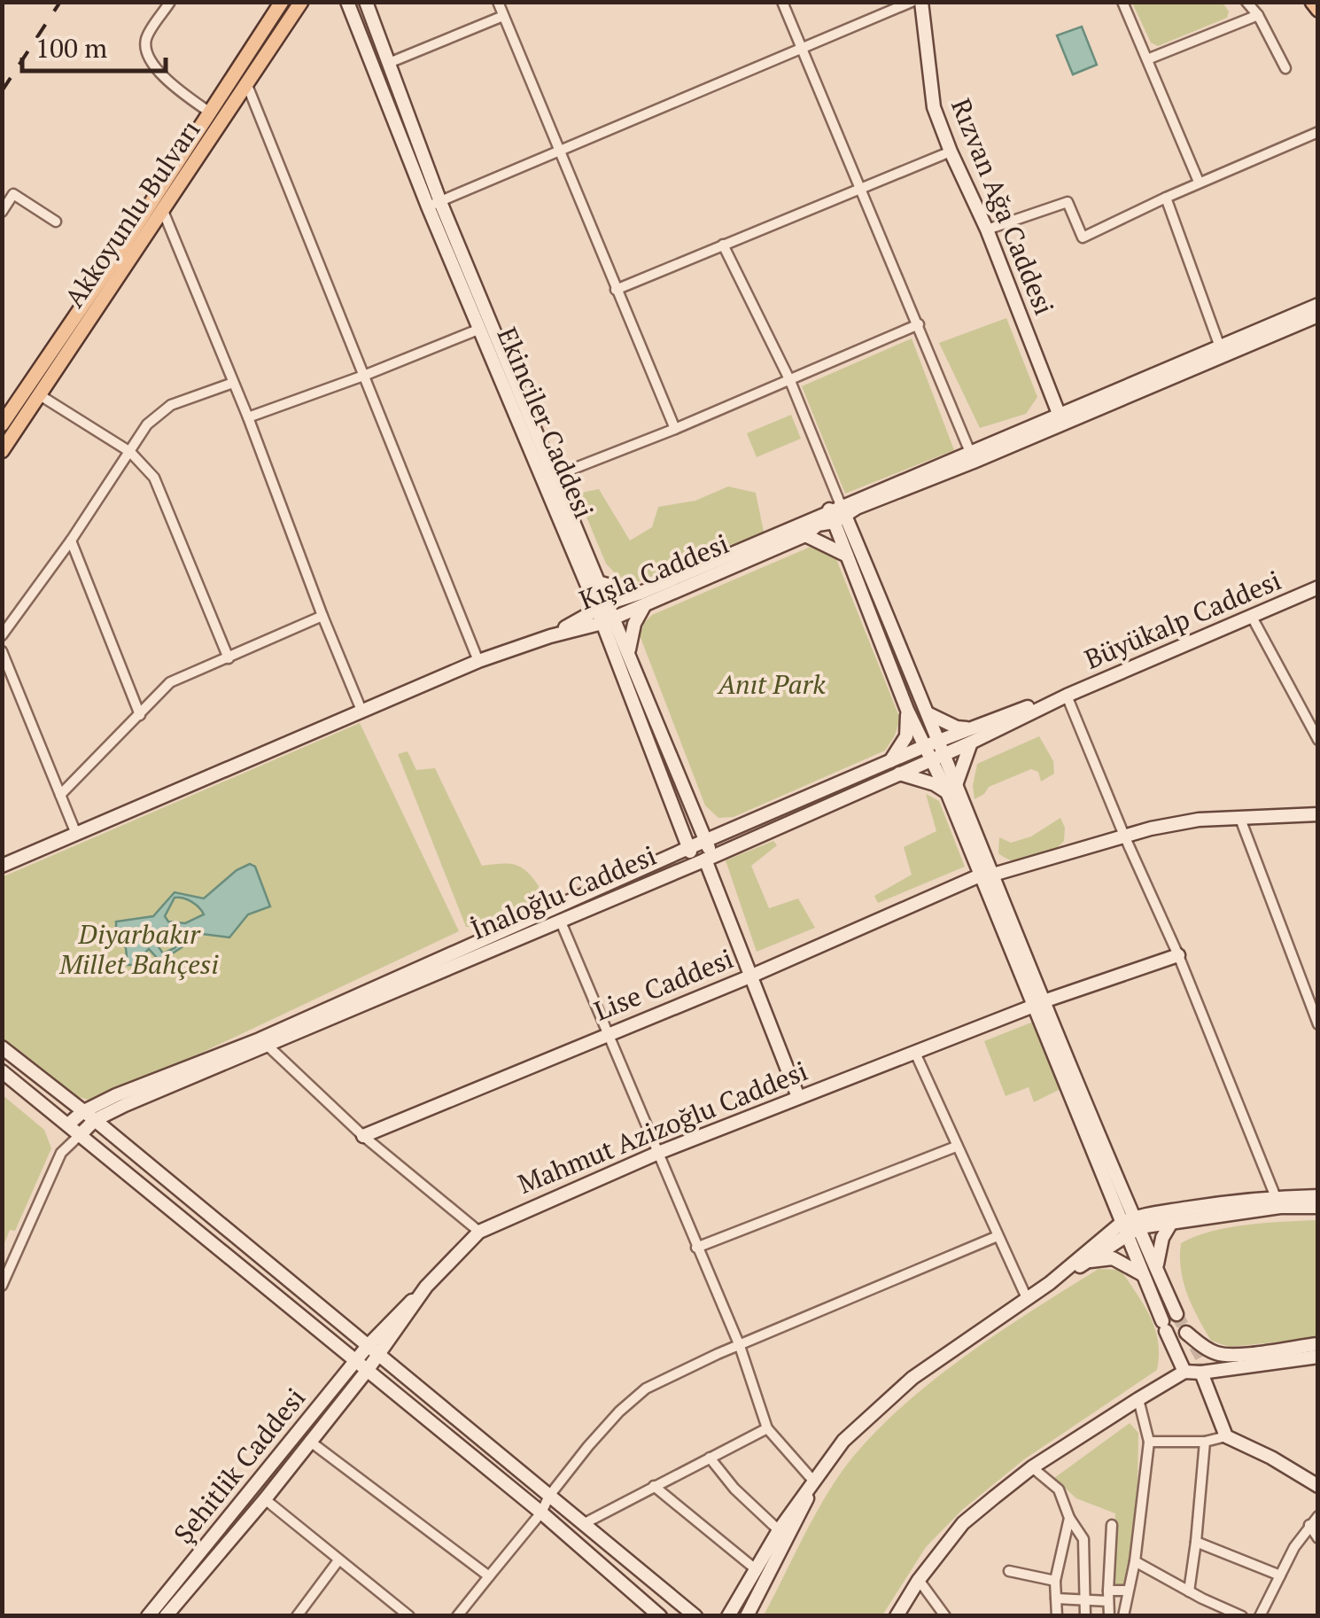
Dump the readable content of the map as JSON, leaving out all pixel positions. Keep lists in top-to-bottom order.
{
  "streets": {
    "main road": [
      "Rızvan Ağa Caddesi",
      "Akkoyunlu Bulvarı",
      "Ekinciler Caddesi",
      "Kışla Caddesi",
      "Büyükalp Caddesi",
      "İnaloğlu Caddesi",
      "Lise Caddesi",
      "Mahmut Azizoğlu Caddesi",
      "Şehitlik Caddesi"
    ]
  },
  "crossings": [
    ["Ekinciler Caddesi", "Kışla Caddesi"],
    ["Ekinciler Caddesi", "İnaloğlu Caddesi"],
    ["Ekinciler Caddesi", "Lise Caddesi"],
    ["Ekinciler Caddesi", "Mahmut Azizoğlu Caddesi"],
    ["Kışla Caddesi", "İnaloğlu Caddesi"],
    ["Büyükalp Caddesi", "İnaloğlu Caddesi"],
    ["Mahmut Azizoğlu Caddesi", "Şehitlik Caddesi"]
  ],
  "parks": ["Anıt Park", "Diyarbakır Millet Bahçesi"],
  "scale_bar": "100 m"
}
